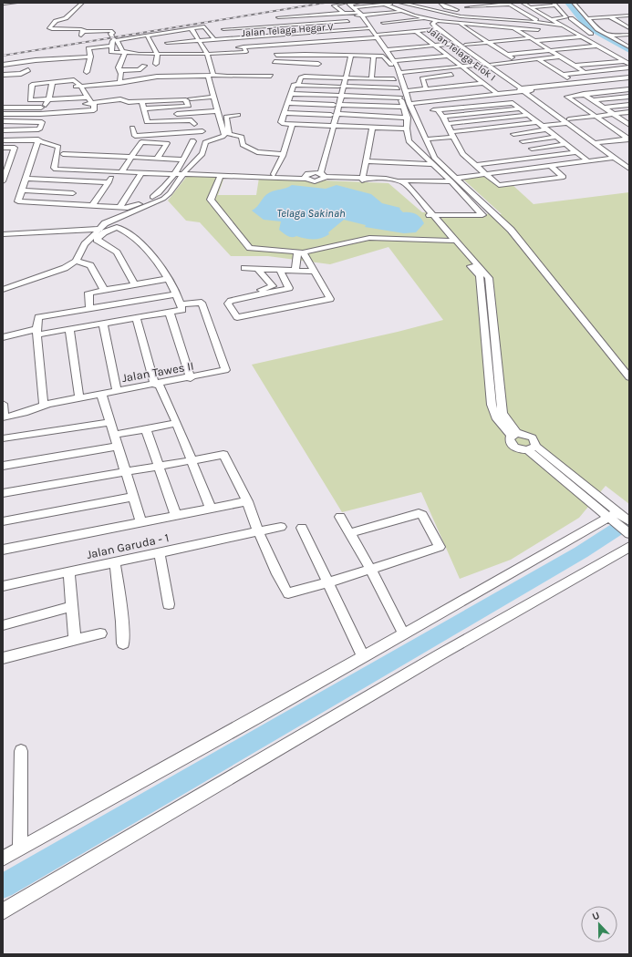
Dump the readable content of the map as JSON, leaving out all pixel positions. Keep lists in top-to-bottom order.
{
  "streets": {
    "street": [
      "Jalan Telaga Hegar V",
      "Jalan Telaga Elok I",
      "Jalan Tawes II",
      "Jalan Garuda - 1"
    ]
  },
  "water": ["Telaga Sakinah"],
  "north": "top"
}
